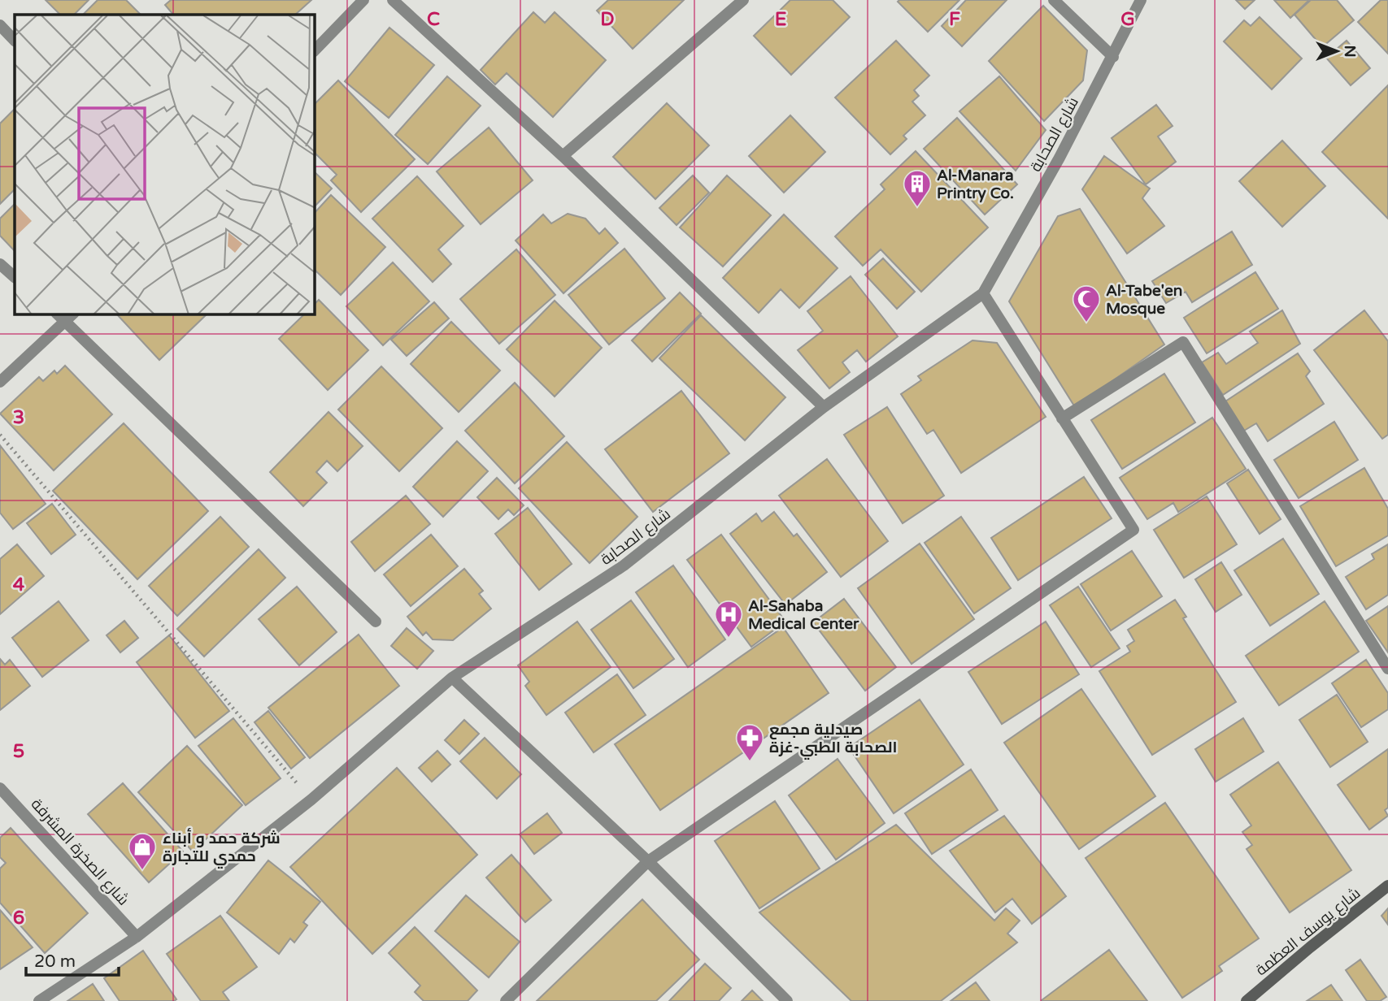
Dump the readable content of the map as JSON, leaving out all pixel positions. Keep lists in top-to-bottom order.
{
  "streets": {
    "street": ["شارع الصحابة", "شارع الصخرة المشرفة", "شارع يوسف العظمة"]
  },
  "crossings": [
    ["شارع الصحابة", "شارع الصخرة المشرفة"]
  ],
  "places": {
    "building": ["Al-Manara Printry Co."],
    "mosque": ["Al-Tabe'en Mosque"],
    "hospital": ["Al-Sahaba Medical Center"],
    "pharmacy": ["صيدلية مجمع الصحابة الطبي-غزة"],
    "shop": ["شركة حمد و أبناء حمدي للتجارة"]
  },
  "scale_bar": "20 m",
  "north": "right",
  "grid": {
    "columns": [
      "C",
      "D",
      "E",
      "F",
      "G"
    ],
    "rows": [
      "3",
      "4",
      "5",
      "6"
    ]
  }
}
